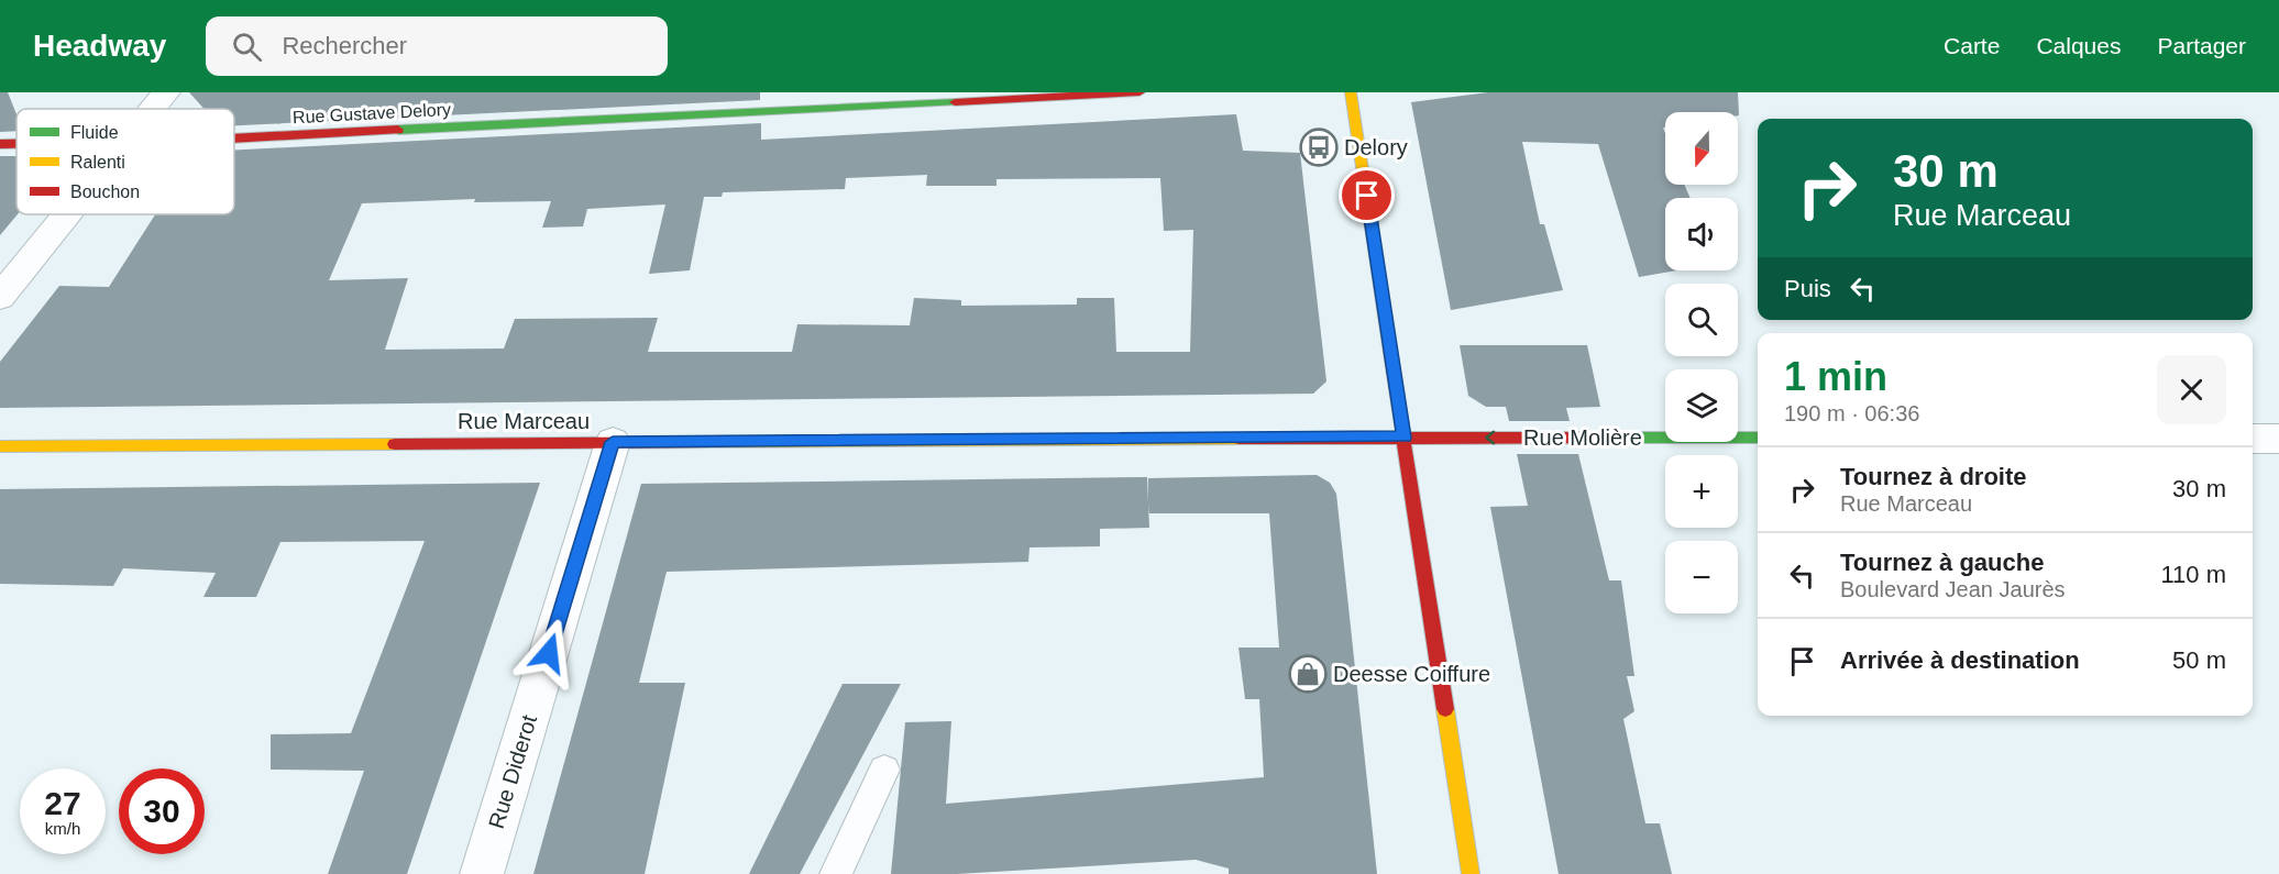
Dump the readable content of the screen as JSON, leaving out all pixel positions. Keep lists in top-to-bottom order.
{
  "streets": {
    "street": [
      "Rue Gustave Delory",
      "Rue Marceau",
      "Rue Molière",
      "Rue Diderot"
    ]
  },
  "crossings": [
    ["Rue Marceau", "Rue Molière"],
    ["Rue Marceau", "Rue Diderot"]
  ],
  "one_way": ["Rue Molière"],
  "places": {
    "bus stop": ["Delory"],
    "shop": ["Deesse Coiffure"]
  },
  "legend": ["Fluide", "Ralenti", "Bouchon"],
  "north": "bottom",
  "page": {
    "header": "Headway",
    "search": "Rechercher",
    "nav": ["Carte", "Calques", "Partager"],
    "map_buttons": ["+", "−"],
    "turn": ["30 m", "Rue Marceau"],
    "then": "Puis",
    "heading": ["1 min", "190 m · 06:36"],
    "list": [
      {
        "name": "Tournez à droite",
        "note": "Rue Marceau",
        "value": "30 m"
      },
      {
        "name": "Tournez à gauche",
        "note": "Boulevard Jean Jaurès",
        "value": "110 m"
      },
      {
        "name": "Arrivée à destination",
        "value": "50 m"
      }
    ],
    "speed": "27 km/h",
    "limit": "30"
  }
}
